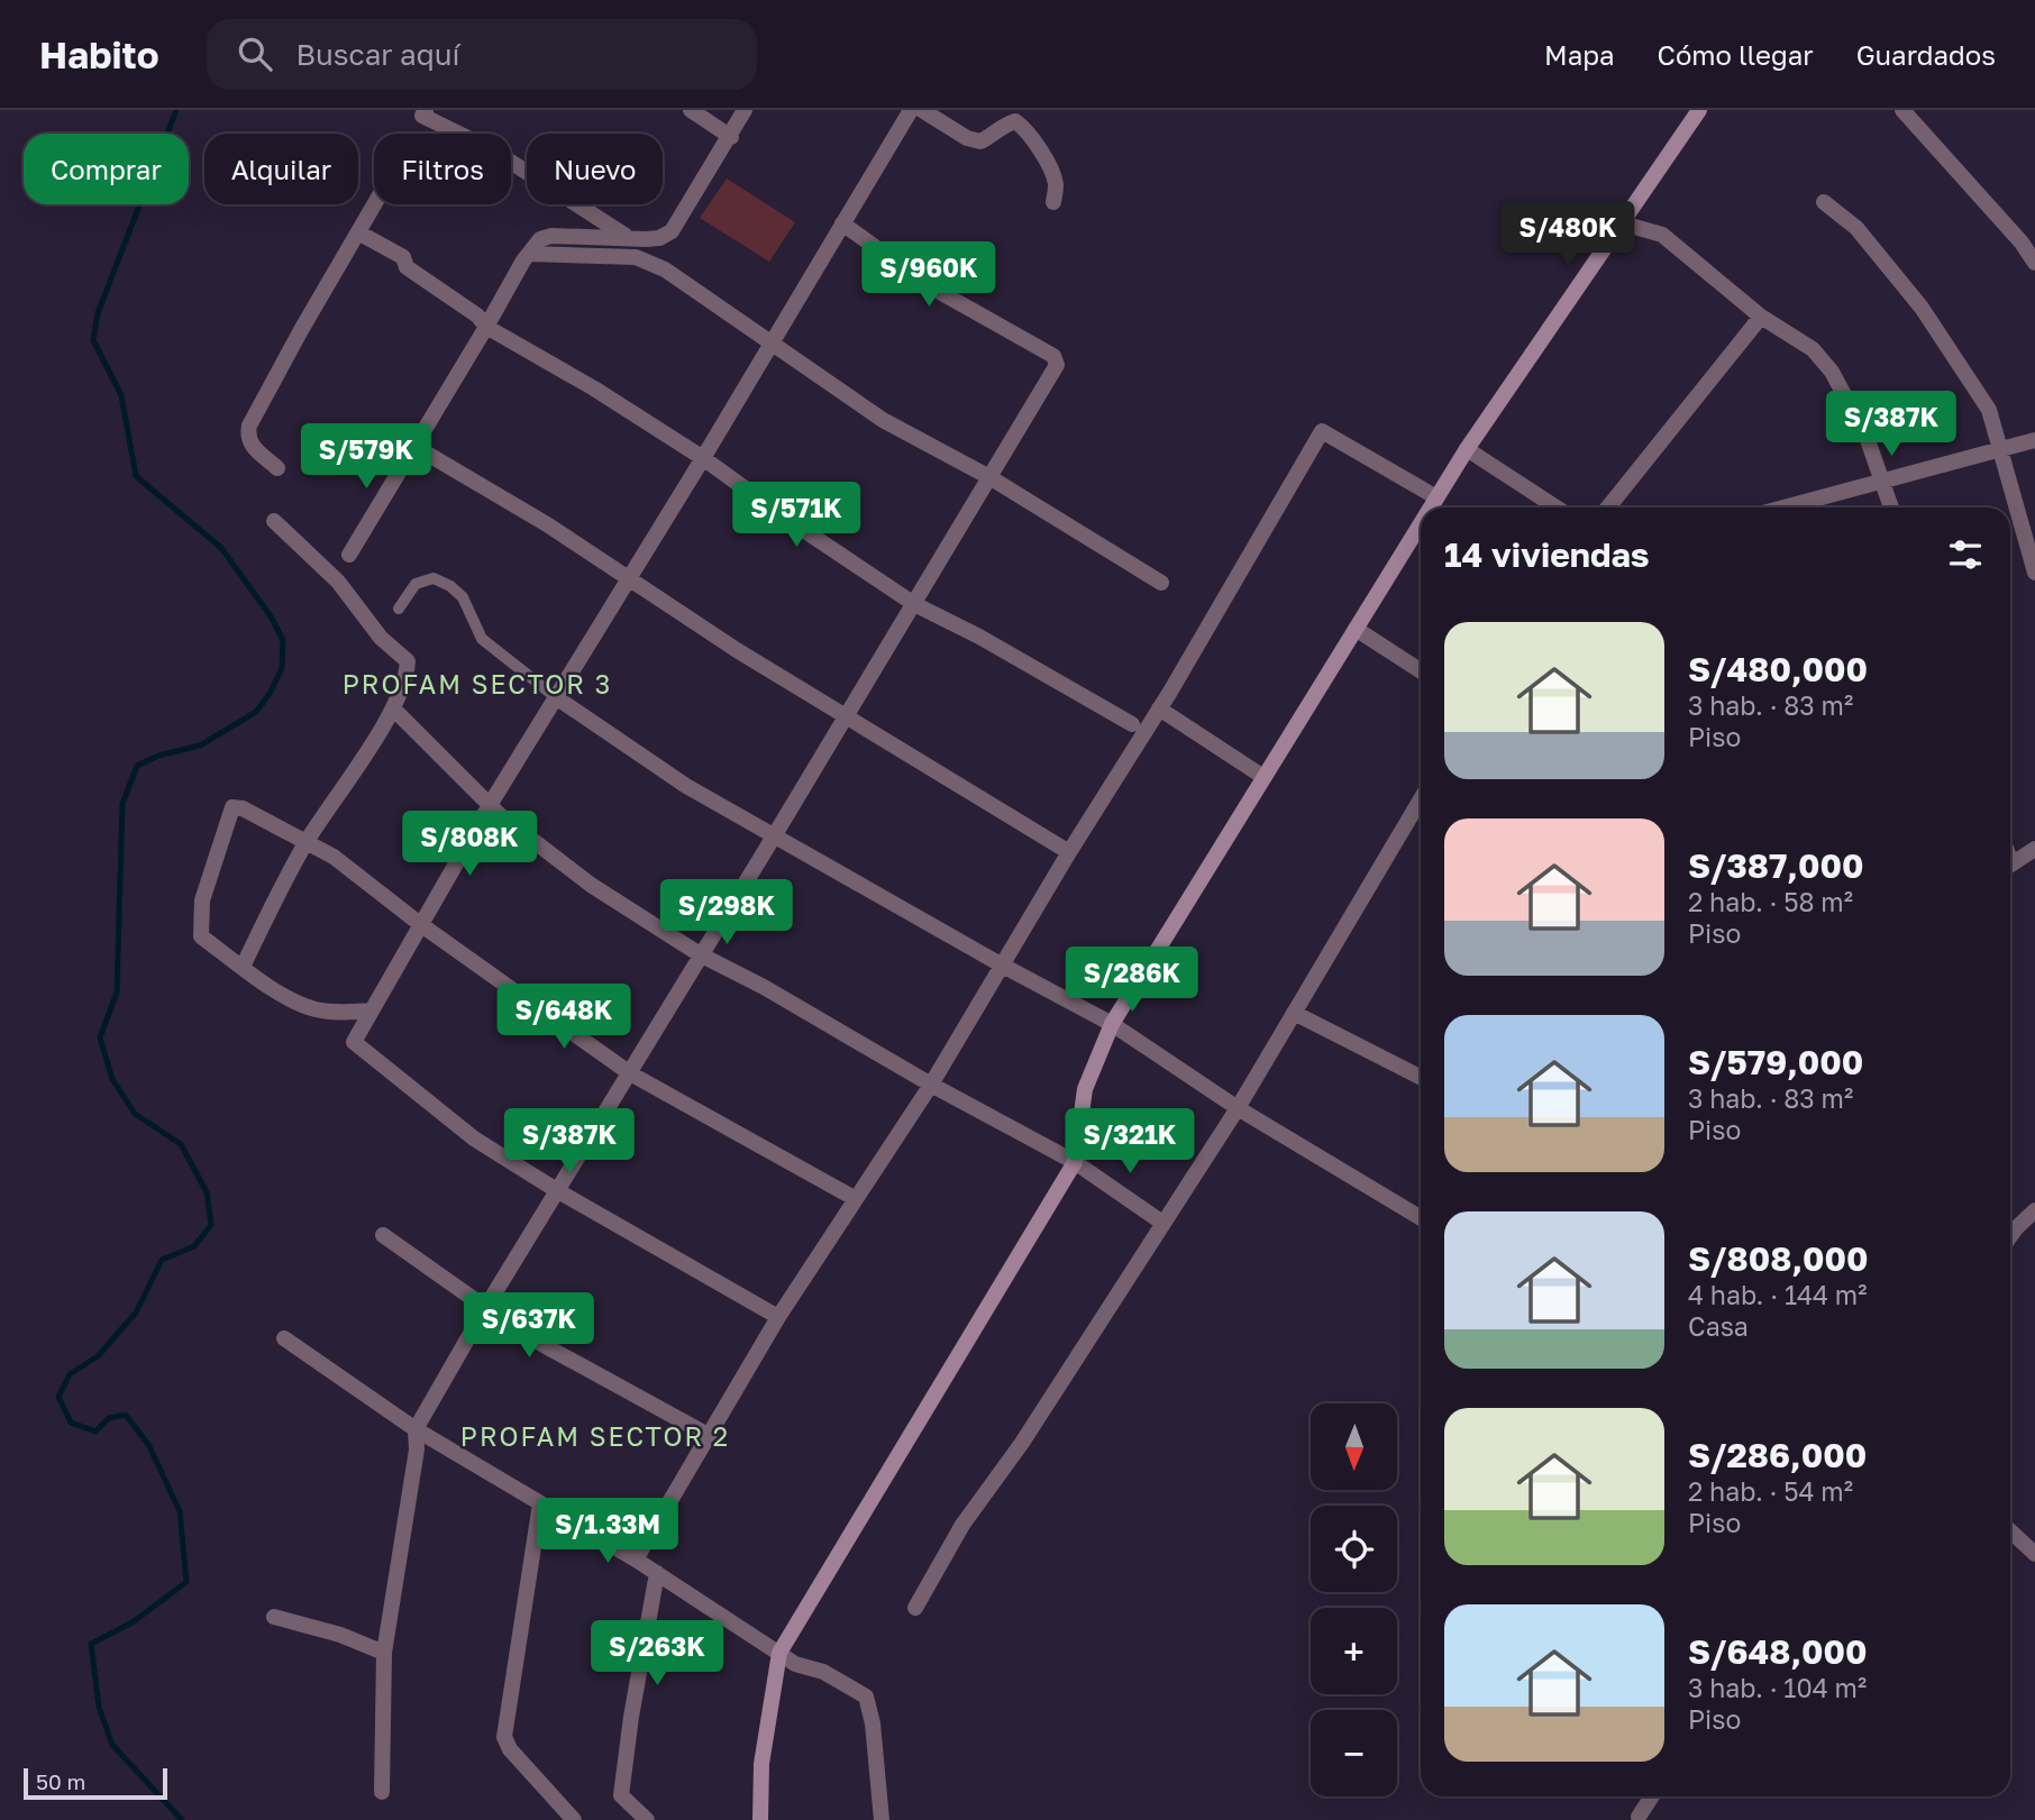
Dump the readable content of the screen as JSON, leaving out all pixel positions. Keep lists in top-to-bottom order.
{
  "districts": ["PROFAM SECTOR 3", "PROFAM SECTOR 2"],
  "scale_bar": "50 m",
  "north": "bottom",
  "page": {
    "header": "Habito",
    "search": "Buscar aquí",
    "nav": ["Mapa", "Cómo llegar", "Guardados"],
    "chip": [
      "Comprar",
      "Alquilar",
      "Filtros",
      "Nuevo"
    ],
    "price": [
      "S/480K",
      "S/960K",
      "S/387K",
      "S/579K",
      "S/571K",
      "S/808K",
      "S/298K",
      "S/286K",
      "S/648K",
      "S/387K",
      "S/321K",
      "S/637K",
      "S/1.33M",
      "S/263K"
    ],
    "heading": "14 viviendas",
    "list": [
      {
        "name": "S/480,000",
        "note": "3 hab. · 83 m² · Piso"
      },
      {
        "name": "S/387,000",
        "note": "2 hab. · 58 m² · Piso"
      },
      {
        "name": "S/579,000",
        "note": "3 hab. · 83 m² · Piso"
      },
      {
        "name": "S/808,000",
        "note": "4 hab. · 144 m² · Casa"
      },
      {
        "name": "S/286,000",
        "note": "2 hab. · 54 m² · Piso"
      },
      {
        "name": "S/648,000",
        "note": "3 hab. · 104 m² · Piso"
      }
    ],
    "map_buttons": ["+", "−"],
    "scale": "50 m"
  }
}
